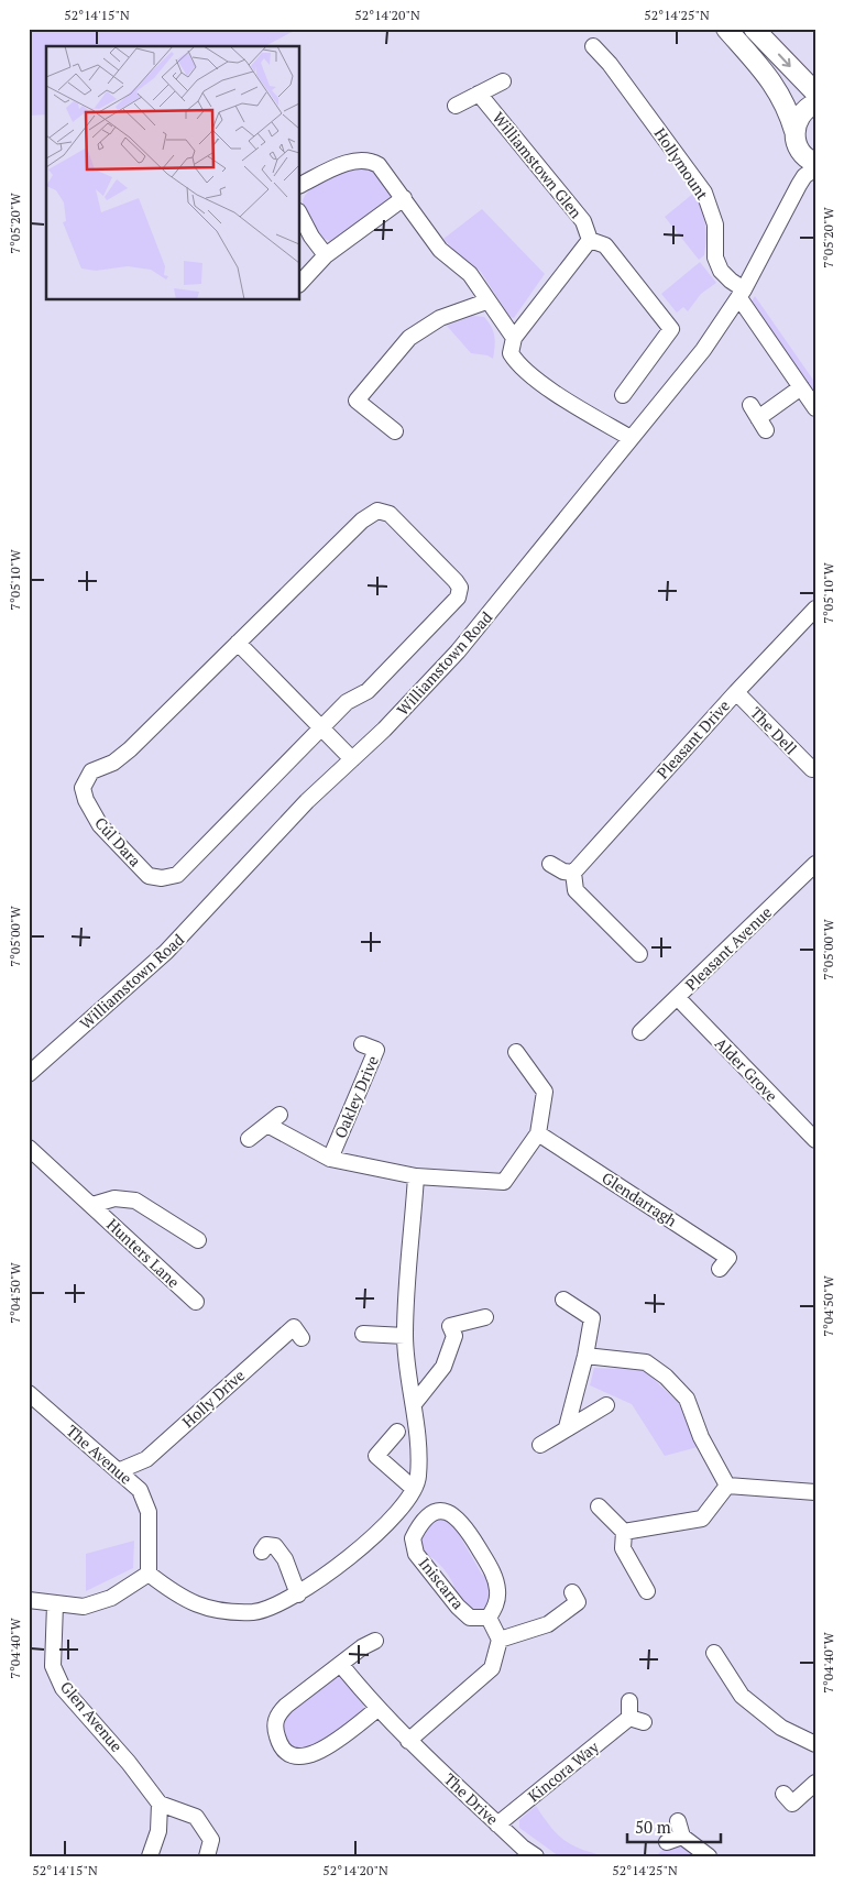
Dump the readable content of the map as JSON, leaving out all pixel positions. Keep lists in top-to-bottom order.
{
  "streets": {
    "street": [
      "Hollymount",
      "Williamstown Glen",
      "Williamstown Road",
      "The Dell",
      "Pleasant Drive",
      "Cúl Dara",
      "Pleasant Avenue",
      "Alder Grove",
      "Oakley Drive",
      "Glendarragh",
      "Hunters Lane",
      "Holly Drive",
      "The Avenue",
      "Iniscarra",
      "Glen Avenue",
      "Kincora Way",
      "The Drive"
    ]
  },
  "crossings": [
    ["Hollymount", "Williamstown Road"],
    ["The Dell", "Pleasant Drive"],
    ["Pleasant Avenue", "Alder Grove"],
    ["Holly Drive", "The Avenue"],
    ["Kincora Way", "The Drive"]
  ],
  "scale_bar": "50 m",
  "coordinates": [
    "52°14'15\"N",
    "52°14'20\"N",
    "52°14'25\"N",
    "7°05'20\"W",
    "7°05'10\"W",
    "7°05'00\"W",
    "7°04'50\"W",
    "7°04'40\"W"
  ]
}
